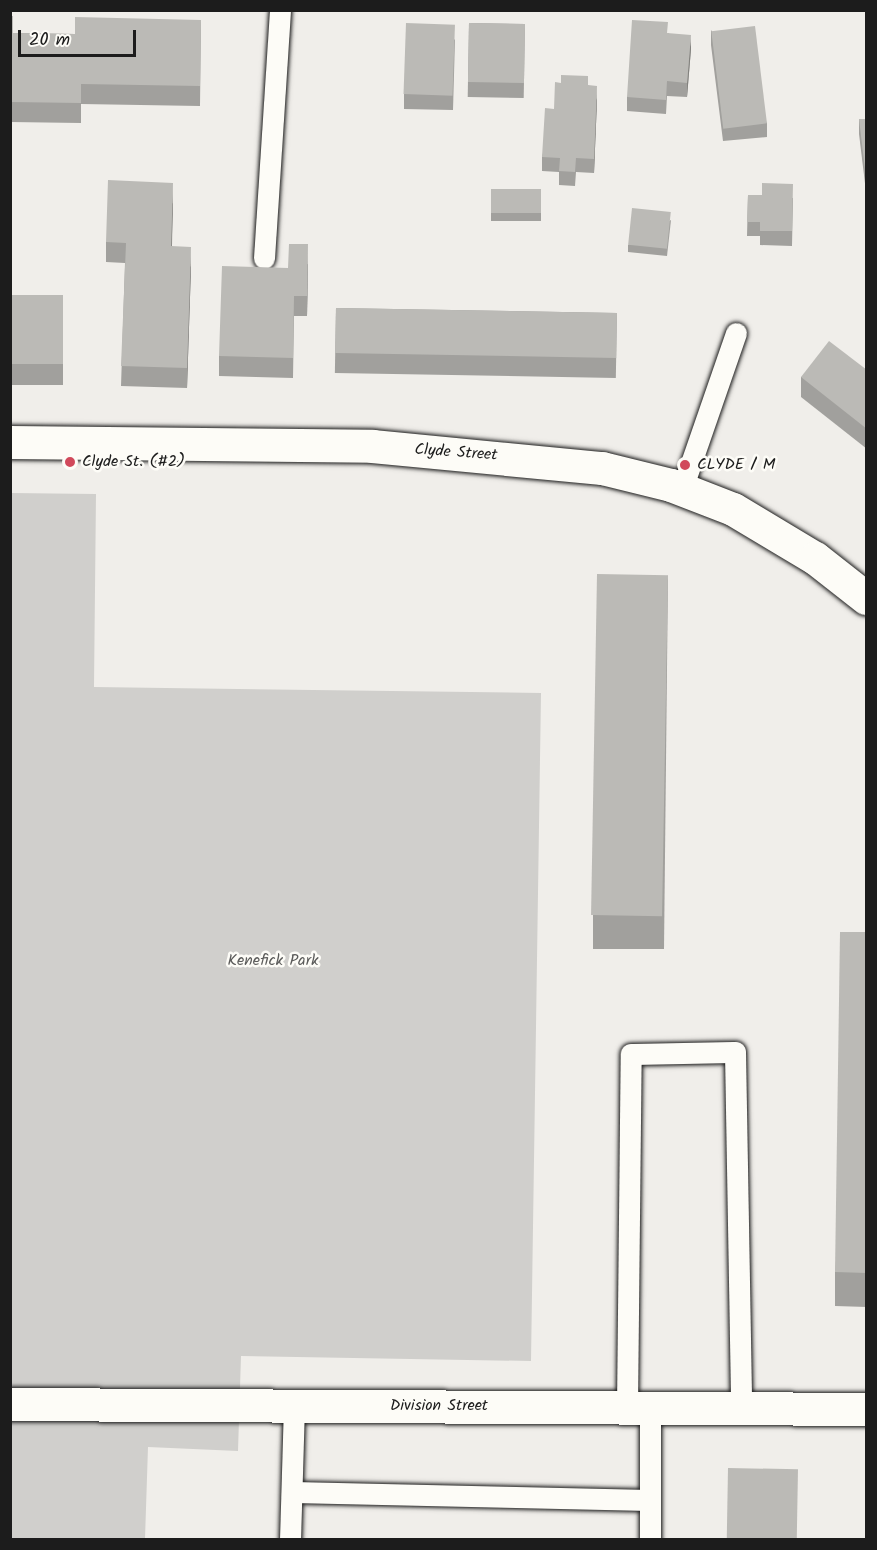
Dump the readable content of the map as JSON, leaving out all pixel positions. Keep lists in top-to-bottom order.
{
  "streets": {
    "street": ["Clyde Street", "Division Street"]
  },
  "parks": ["Kenefick Park"],
  "places": ["Clyde St. (#2)", "CLYDE / M"],
  "scale_bar": "20 m"
}
